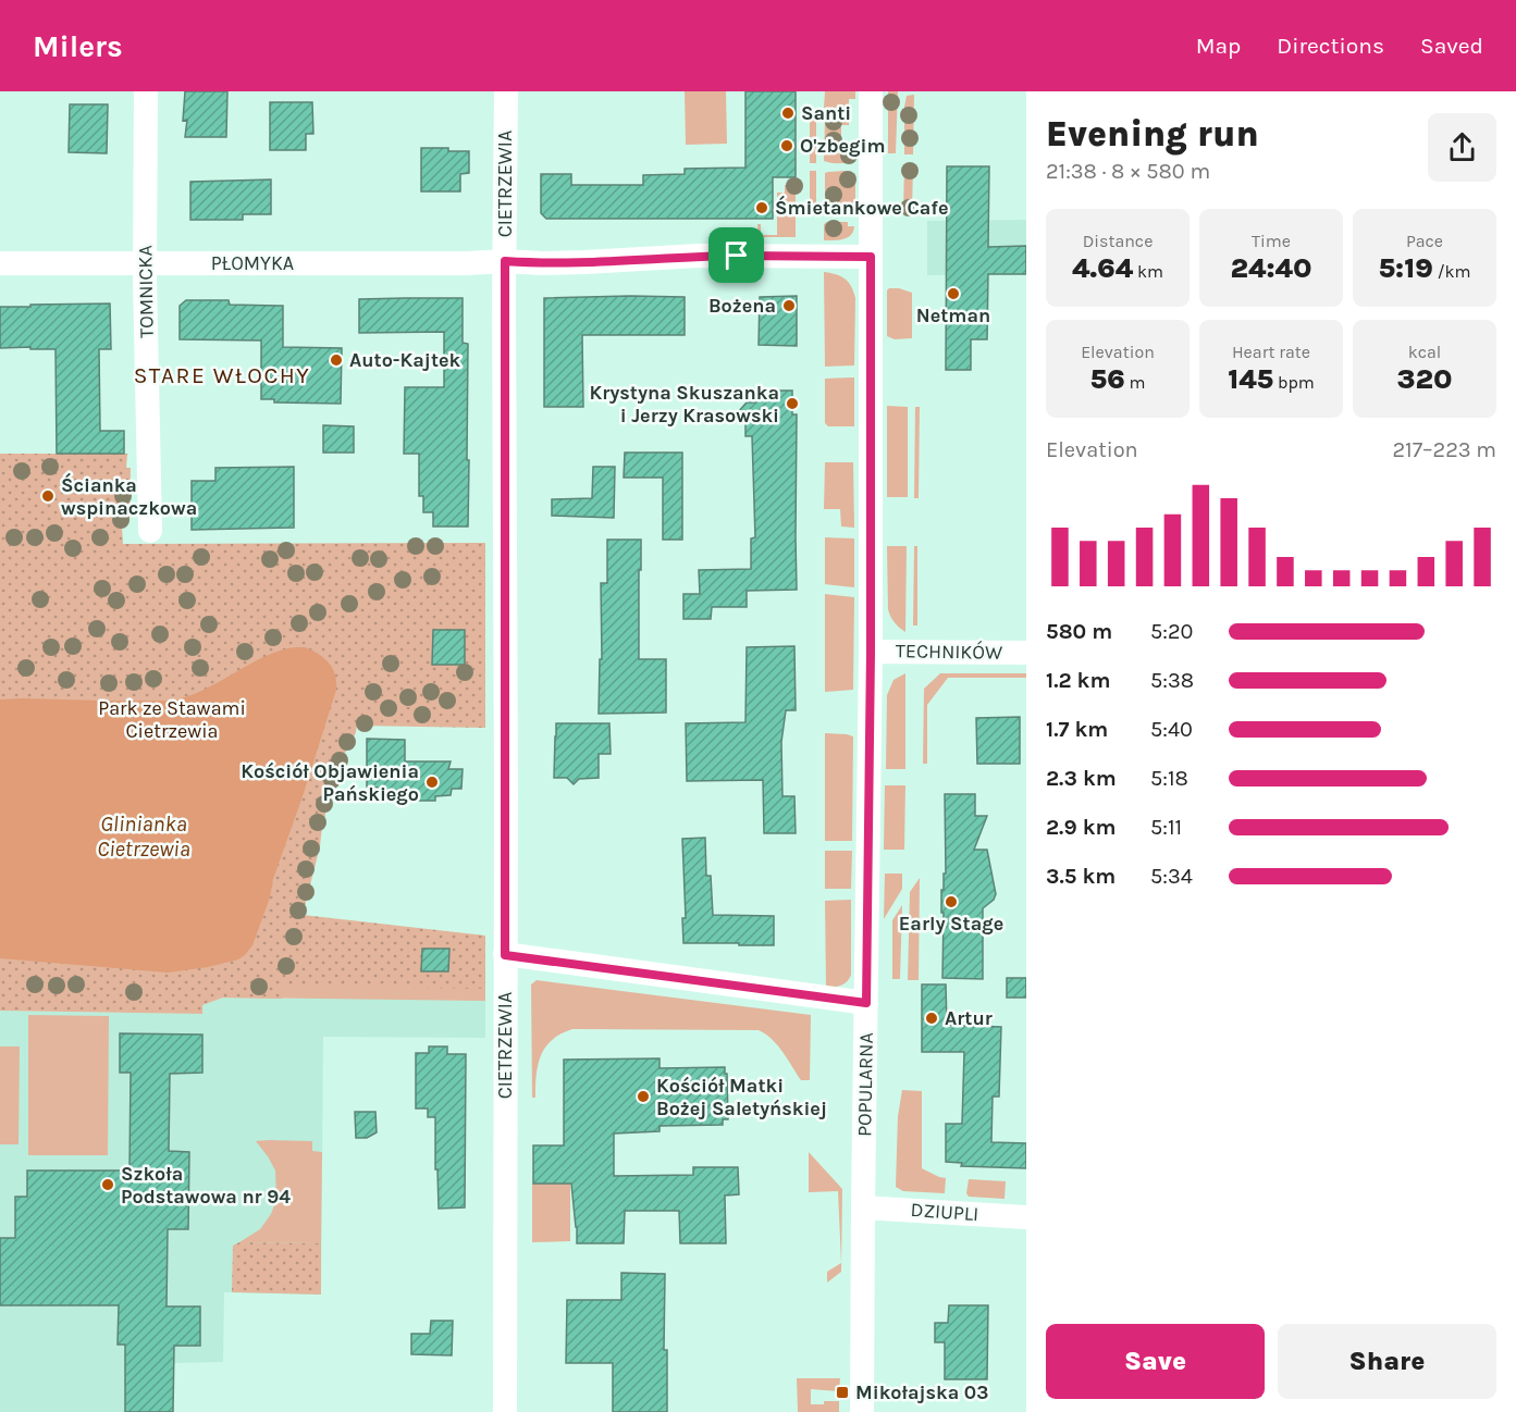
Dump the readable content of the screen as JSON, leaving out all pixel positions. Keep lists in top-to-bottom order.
{
  "streets": {
    "street": [
      "CIETRZEWIA",
      "PŁOMYKA",
      "TOMNICKA",
      "TECHNIKÓW",
      "POPULARNA",
      "DZIUPLI"
    ]
  },
  "crossings": [
    ["CIETRZEWIA", "PŁOMYKA"],
    ["PŁOMYKA", "TOMNICKA"],
    ["PŁOMYKA", "POPULARNA"],
    ["TECHNIKÓW", "POPULARNA"],
    ["POPULARNA", "DZIUPLI"]
  ],
  "districts": ["STARE WŁOCHY"],
  "water": ["Glinianka Cietrzewia"],
  "parks": ["Park ze Stawami Cietrzewia"],
  "places": {
    "other": [
      "Santi",
      "O'zbegim",
      "Śmietankowe Cafe",
      "Netman",
      "Bożena",
      "Auto-Kajtek",
      "Krystyna Skuszanka i Jerzy Krasowski",
      "Ścianka wspinaczkowa",
      "Kościół Objawienia Pańskiego",
      "Early Stage",
      "Artur",
      "Kościół Matki Bożej Saletyńskiej",
      "Szkoła Podstawowa nr 94"
    ],
    "transit": ["Mikołajska 03"]
  },
  "page": {
    "header": "Milers",
    "nav": ["Map", "Directions", "Saved"],
    "heading": ["Evening run", "21:38 · 8 × 580 m"],
    "stats": [
      ["Distance", "4.64 km"],
      ["Time", "24:40"],
      ["Pace", "5:19 /km"],
      ["Elevation", "56 m"],
      ["Heart rate", "145 bpm"],
      ["kcal", "320"]
    ],
    "chart": ["Elevation", "217–223 m"],
    "list": [
      {
        "name": "580 m",
        "note": "5:20"
      },
      {
        "name": "1.2 km",
        "note": "5:38"
      },
      {
        "name": "1.7 km",
        "note": "5:40"
      },
      {
        "name": "2.3 km",
        "note": "5:18"
      },
      {
        "name": "2.9 km",
        "note": "5:11"
      },
      {
        "name": "3.5 km",
        "note": "5:34"
      }
    ],
    "buttons": ["Save", "Share"]
  }
}
